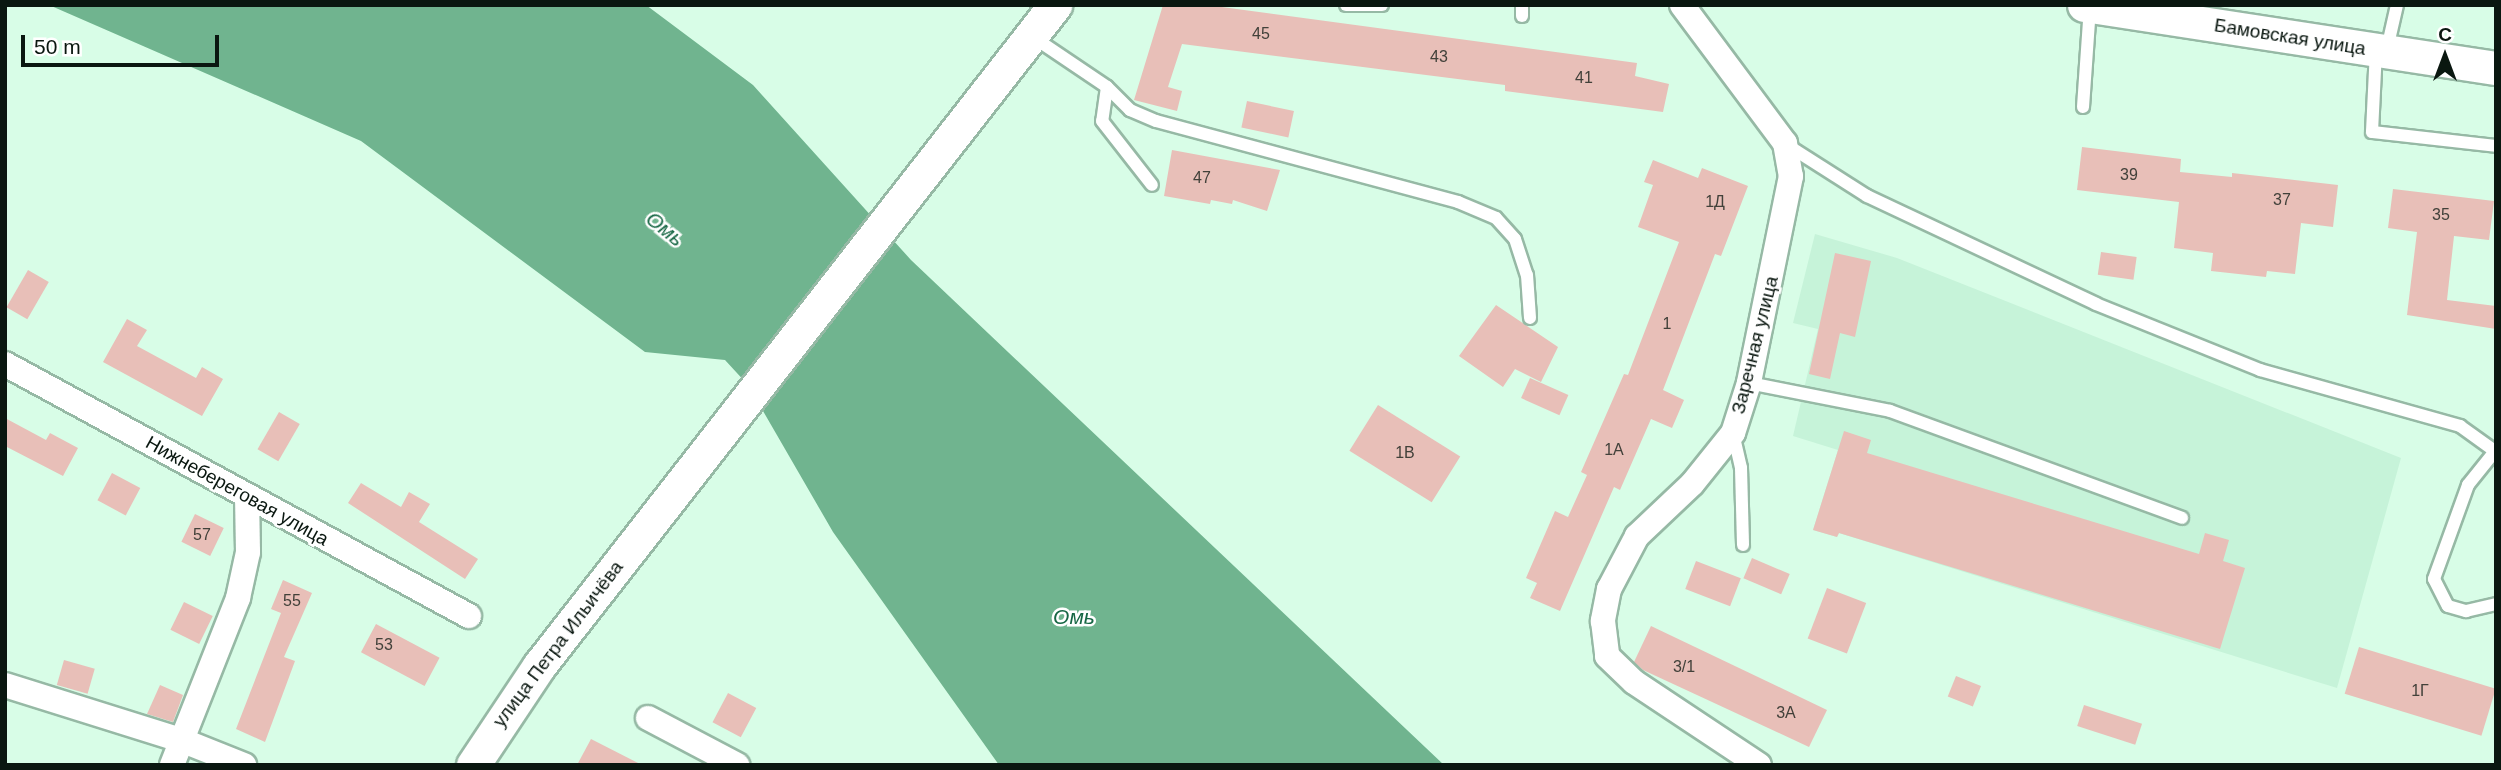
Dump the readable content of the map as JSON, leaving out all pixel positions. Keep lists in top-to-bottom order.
{
  "streets": {
    "main road": ["Бамовская улица", "улица Петра Ильичёва"],
    "street": ["Заречная улица", "Нижнебереговая улица"]
  },
  "water": ["Омь"],
  "house_numbers": [
    "45",
    "43",
    "41",
    "39",
    "47",
    "37",
    "1Д",
    "35",
    "1",
    "1А",
    "1В",
    "57",
    "55",
    "53",
    "3/1",
    "1Г",
    "3А"
  ],
  "scale_bar": "50 m",
  "north": "top"
}
